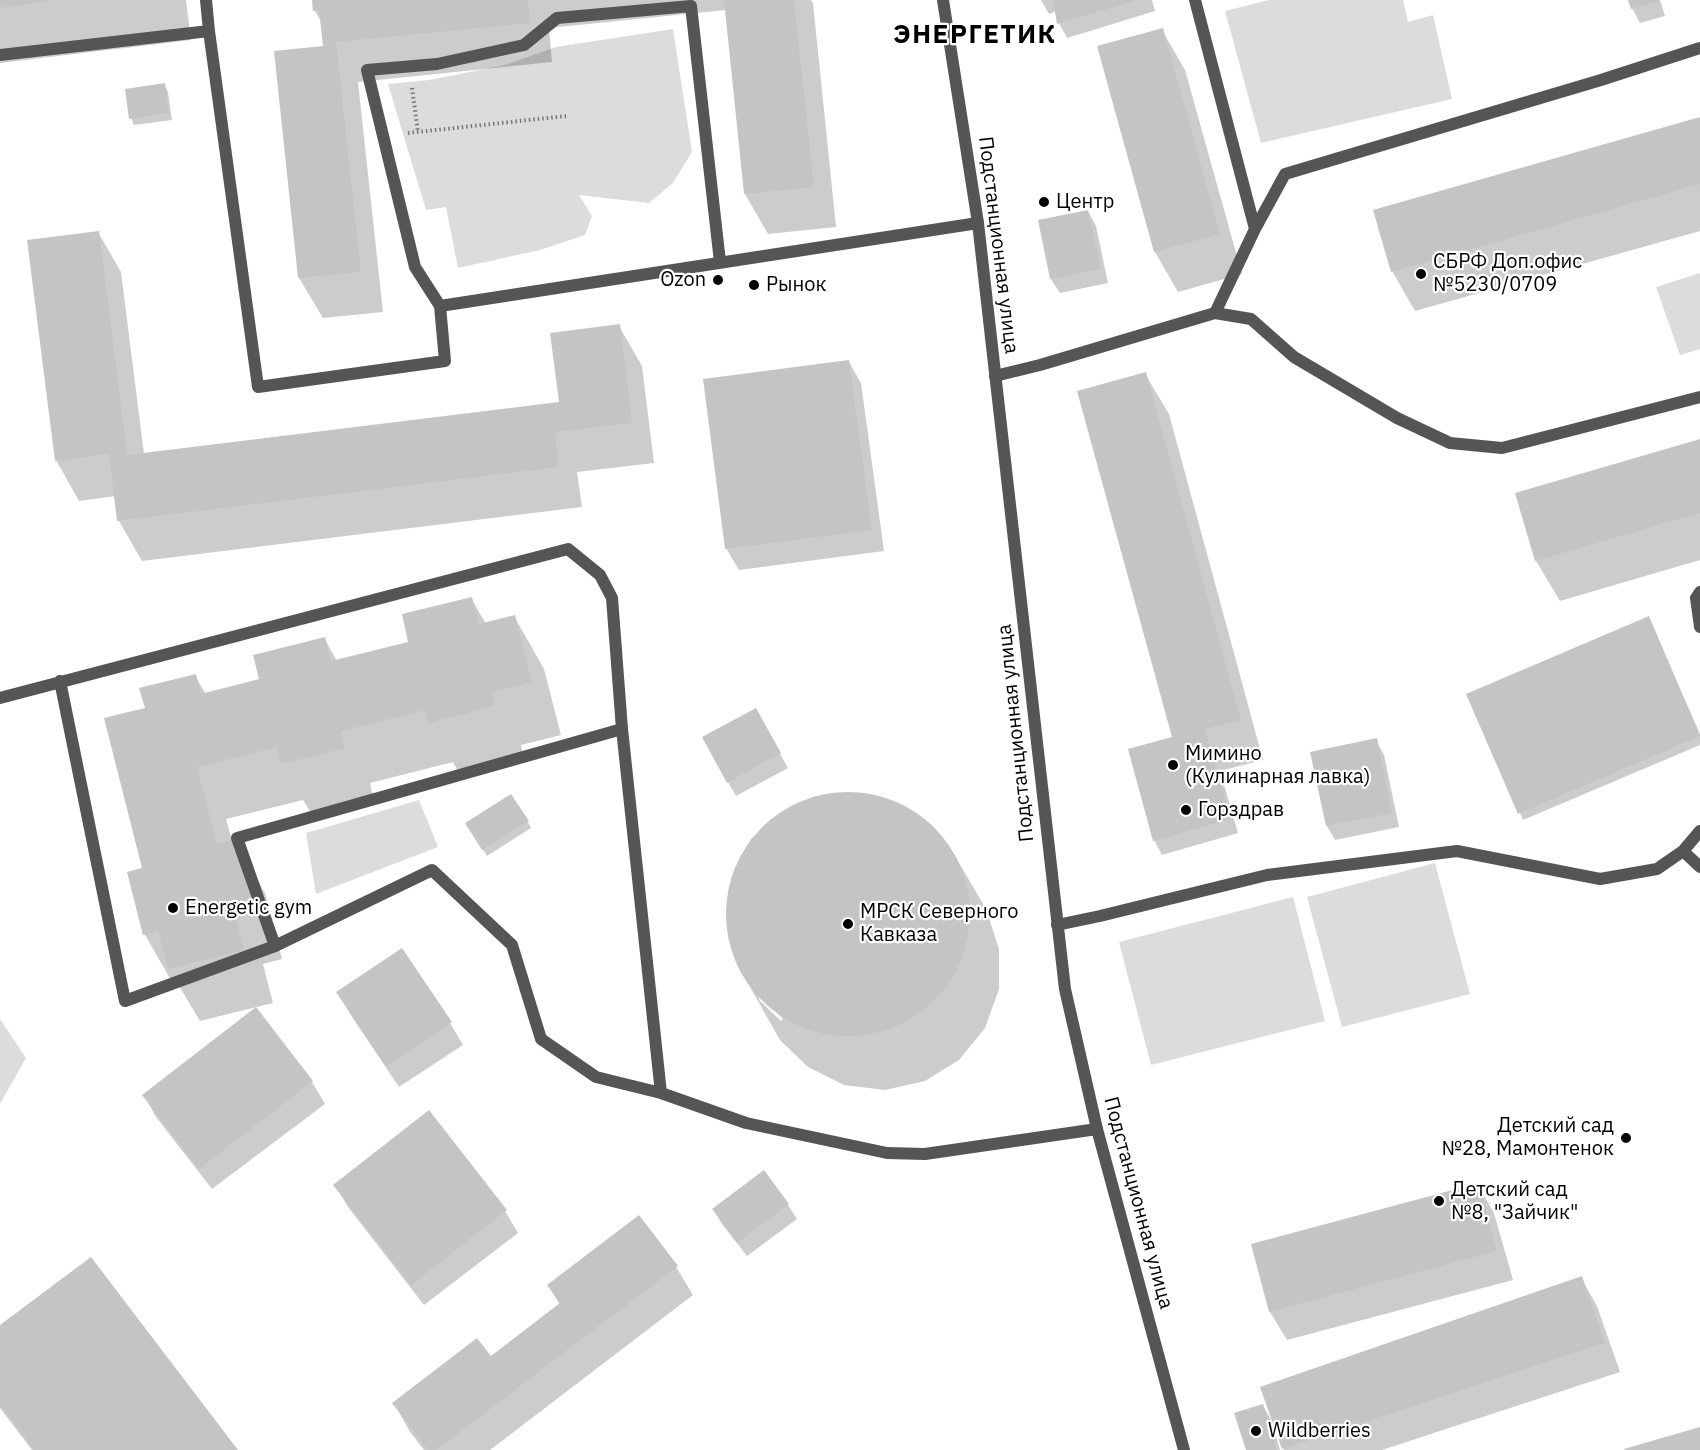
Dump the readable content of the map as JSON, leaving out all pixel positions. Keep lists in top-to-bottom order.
{
  "streets": {
    "street": ["Подстанционная улица"]
  },
  "districts": ["ЭНЕРГЕТИК"],
  "places": [
    "Центр",
    "СБРФ Доп.офис №5230/0709",
    "Ozon",
    "Рынок",
    "Мимино (Кулинарная лавка)",
    "Горздрав",
    "Energetic gym",
    "МРСК Северного Кавказа",
    "Детский сад №28, Мамонтенок",
    "Детский сад №8, \"Зайчик\"",
    "Wildberries"
  ]
}
